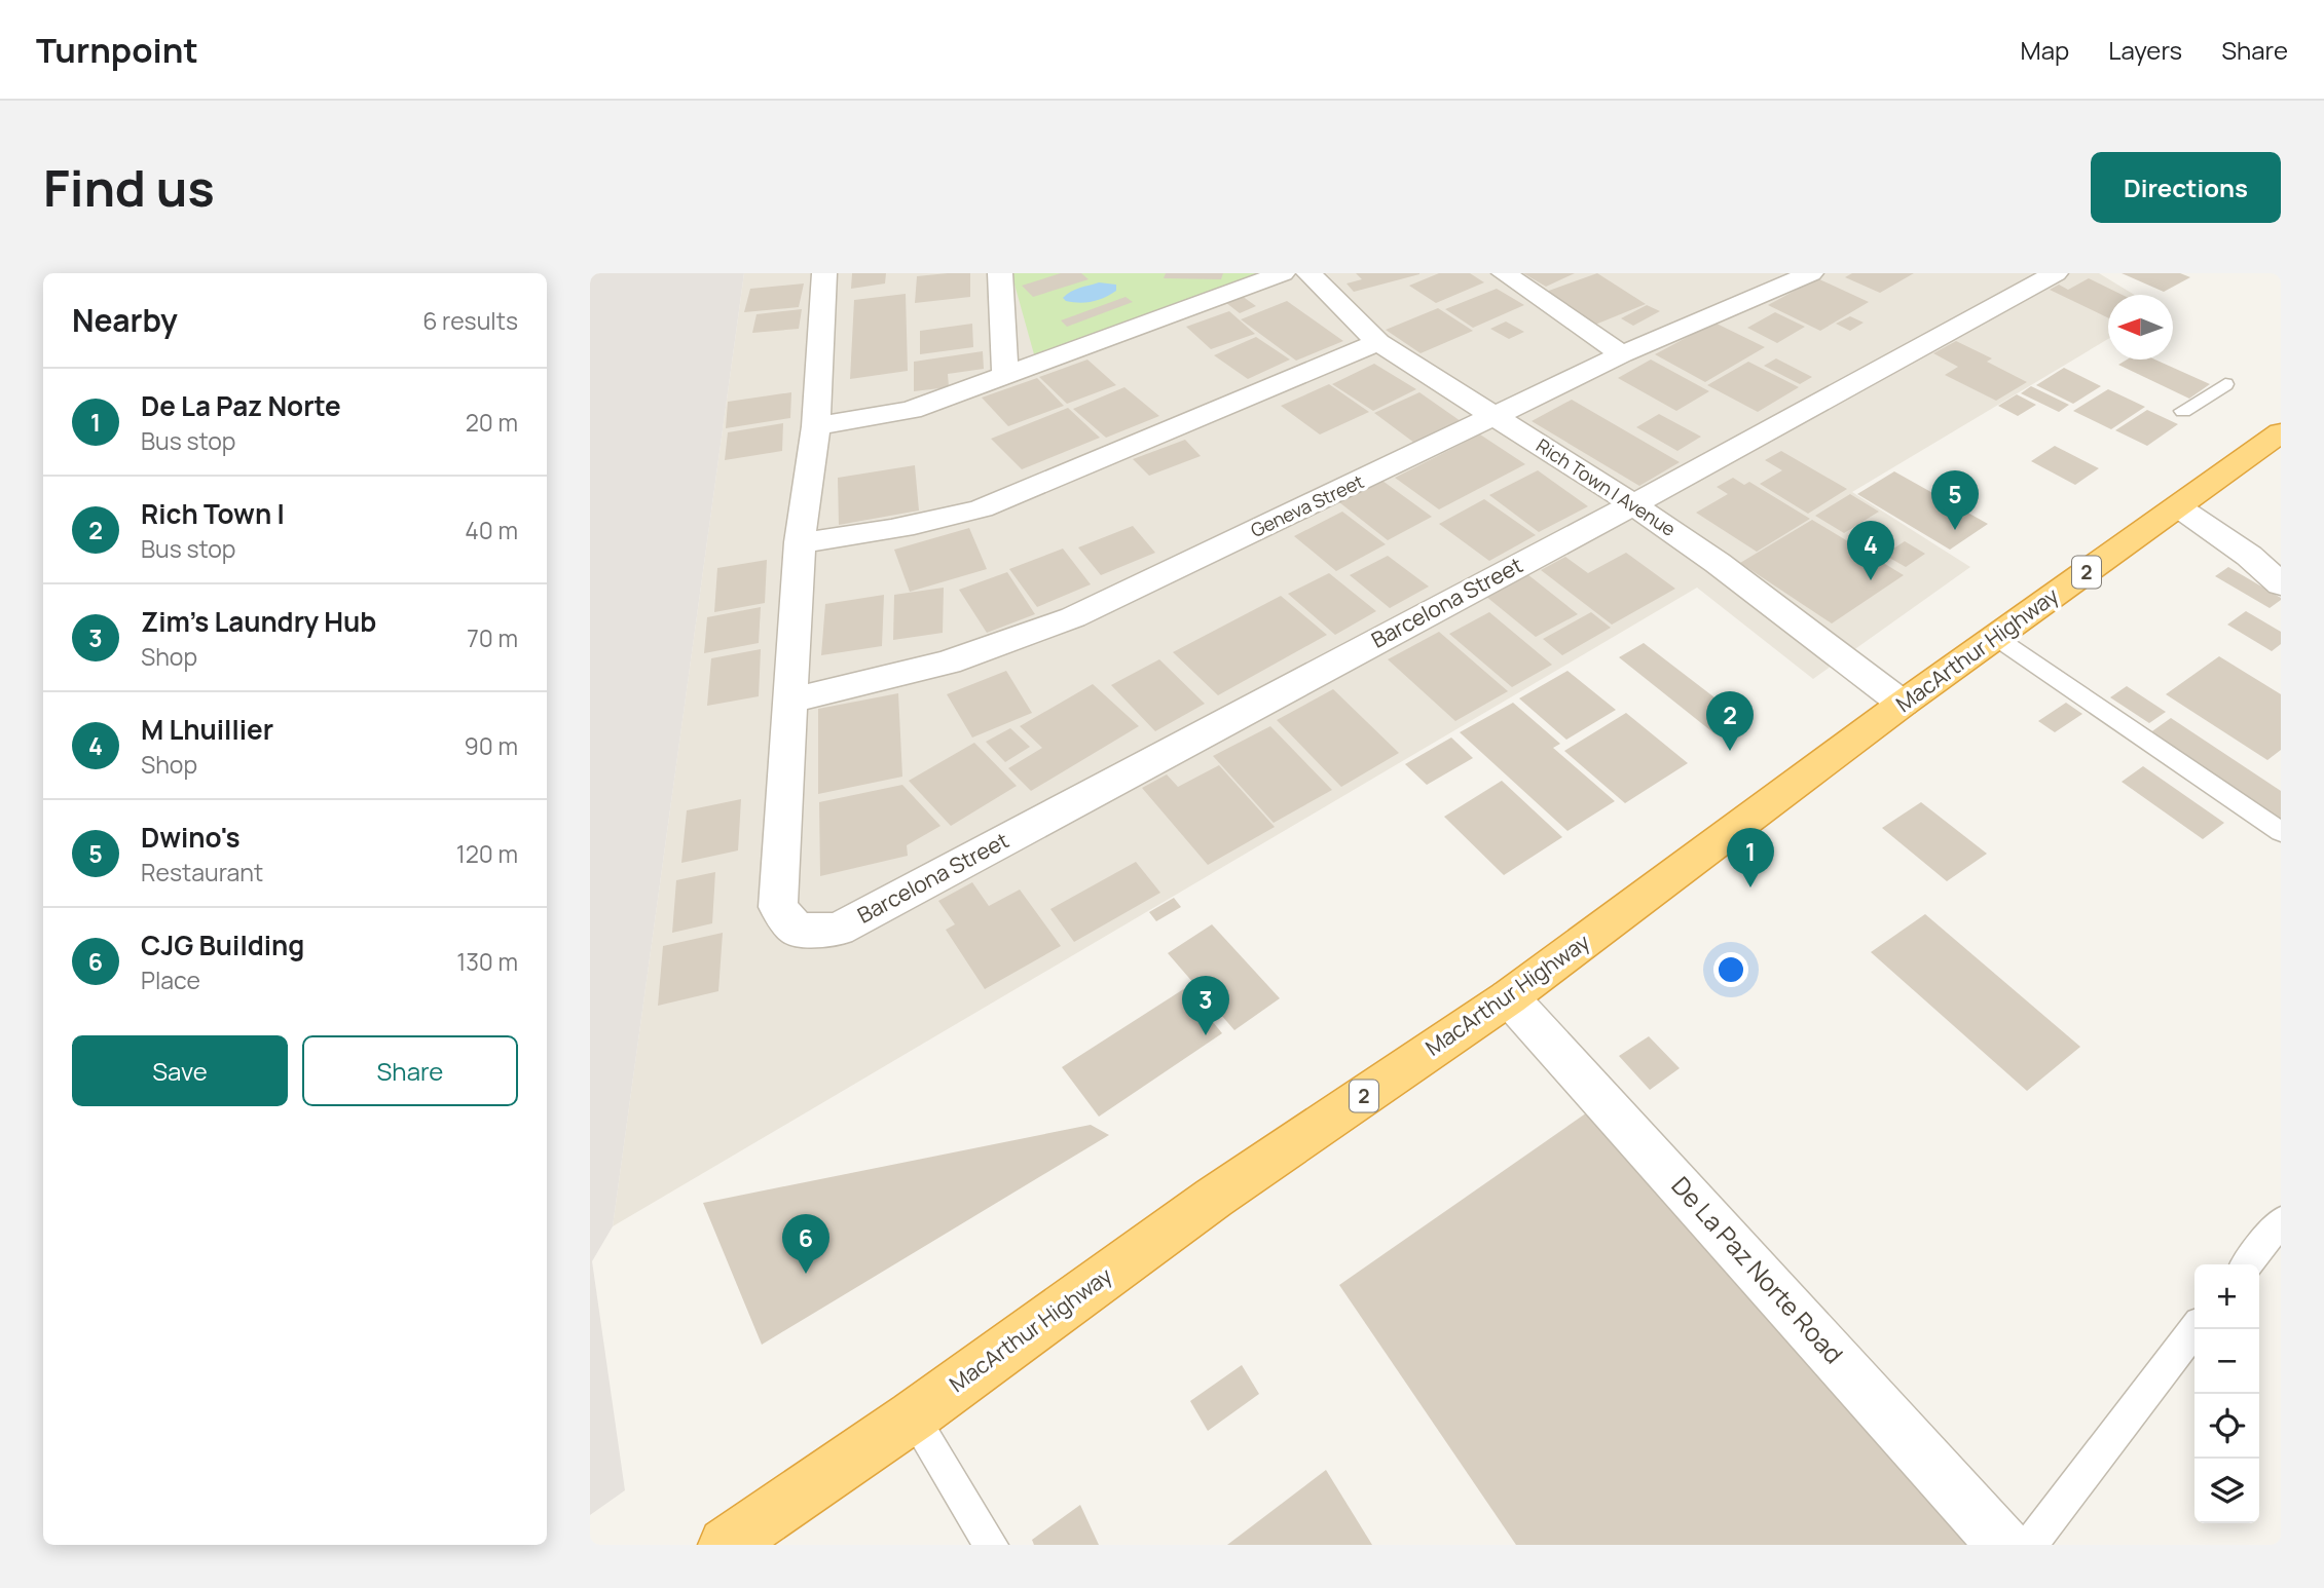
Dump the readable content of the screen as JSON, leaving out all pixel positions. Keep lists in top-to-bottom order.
{
  "streets": {
    "highway": ["2", "MacArthur Highway"],
    "street": [
      "Rich Town I Avenue",
      "Geneva Street",
      "Barcelona Street",
      "De La Paz Norte Road"
    ]
  },
  "crossings": [
    ["Rich Town I Avenue", "Geneva Street"],
    ["Rich Town I Avenue", "Barcelona Street"],
    ["Rich Town I Avenue", "MacArthur Highway"],
    ["Geneva Street", "Barcelona Street"],
    ["MacArthur Highway", "De La Paz Norte Road"]
  ],
  "north": "left",
  "page": {
    "header": "Turnpoint",
    "nav": ["Map", "Layers", "Share"],
    "buttons": [
      "Directions",
      ["Save", "Share"]
    ],
    "title": "Find us",
    "heading": ["Nearby", "6 results"],
    "list": [
      {
        "mark": "1",
        "name": "De La Paz Norte",
        "note": "Bus stop",
        "value": "20 m"
      },
      {
        "mark": "2",
        "name": "Rich Town I",
        "note": "Bus stop",
        "value": "40 m"
      },
      {
        "mark": "3",
        "name": "Zim's Laundry Hub",
        "note": "Shop",
        "value": "70 m"
      },
      {
        "mark": "4",
        "name": "M Lhuillier",
        "note": "Shop",
        "value": "90 m"
      },
      {
        "mark": "5",
        "name": "Dwino's",
        "note": "Restaurant",
        "value": "120 m"
      },
      {
        "mark": "6",
        "name": "CJG Building",
        "note": "Place",
        "value": "130 m"
      }
    ],
    "pins": [
      "5",
      "4",
      "2",
      "1",
      "3",
      "6"
    ],
    "map_buttons": ["+", "−"]
  }
}
